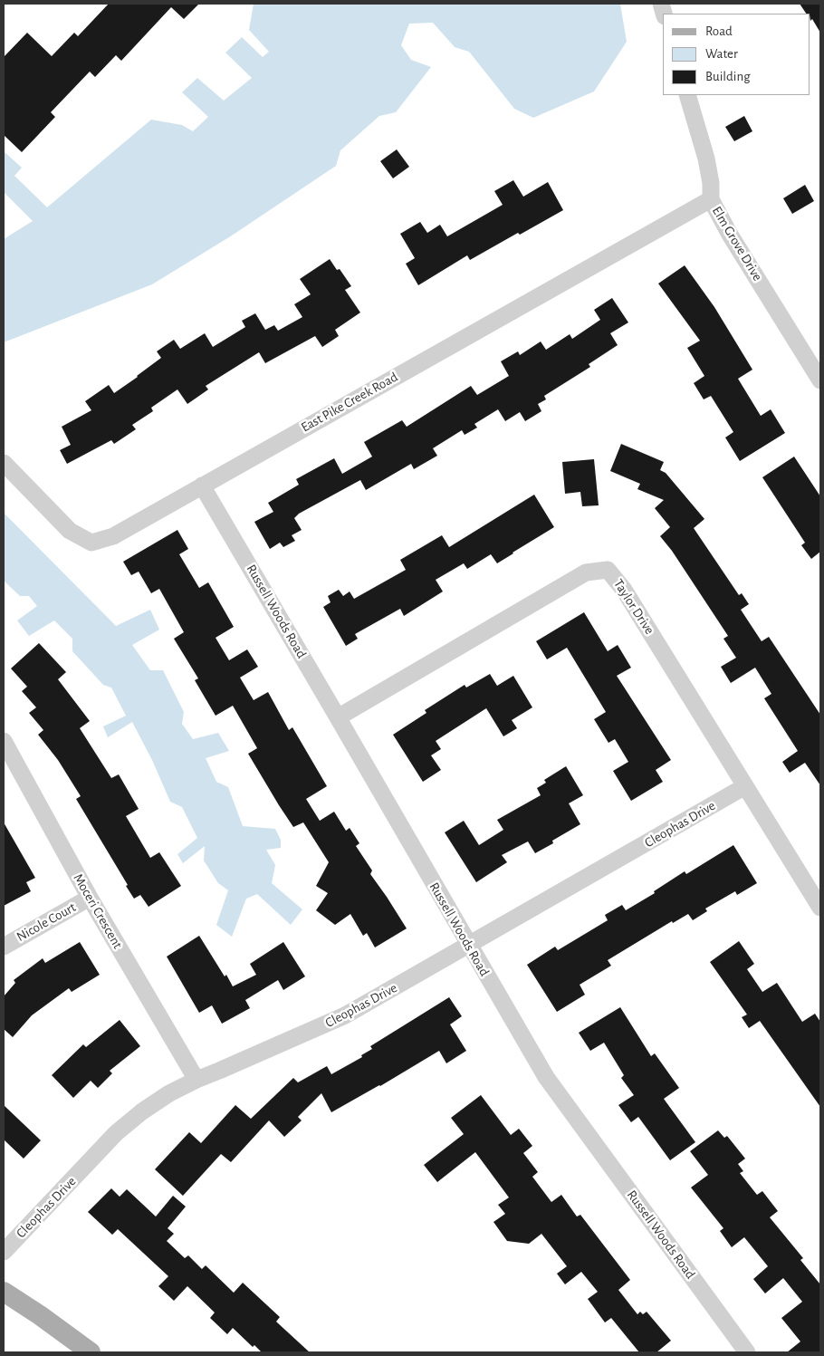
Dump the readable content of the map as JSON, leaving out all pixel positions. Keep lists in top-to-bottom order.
{
  "streets": {
    "street": [
      "Elm Grove Drive",
      "East Pike Creek Road",
      "Taylor Drive",
      "Russell Woods Road",
      "Cleophas Drive",
      "Moceri Crescent",
      "Nicole Court"
    ]
  },
  "crossings": [
    ["Elm Grove Drive", "East Pike Creek Road"],
    ["East Pike Creek Road", "Russell Woods Road"],
    ["Taylor Drive", "Russell Woods Road"],
    ["Taylor Drive", "Cleophas Drive"],
    ["Russell Woods Road", "Cleophas Drive"],
    ["Cleophas Drive", "Moceri Crescent"],
    ["Moceri Crescent", "Nicole Court"]
  ],
  "legend": ["Road", "Water", "Building"]
}
